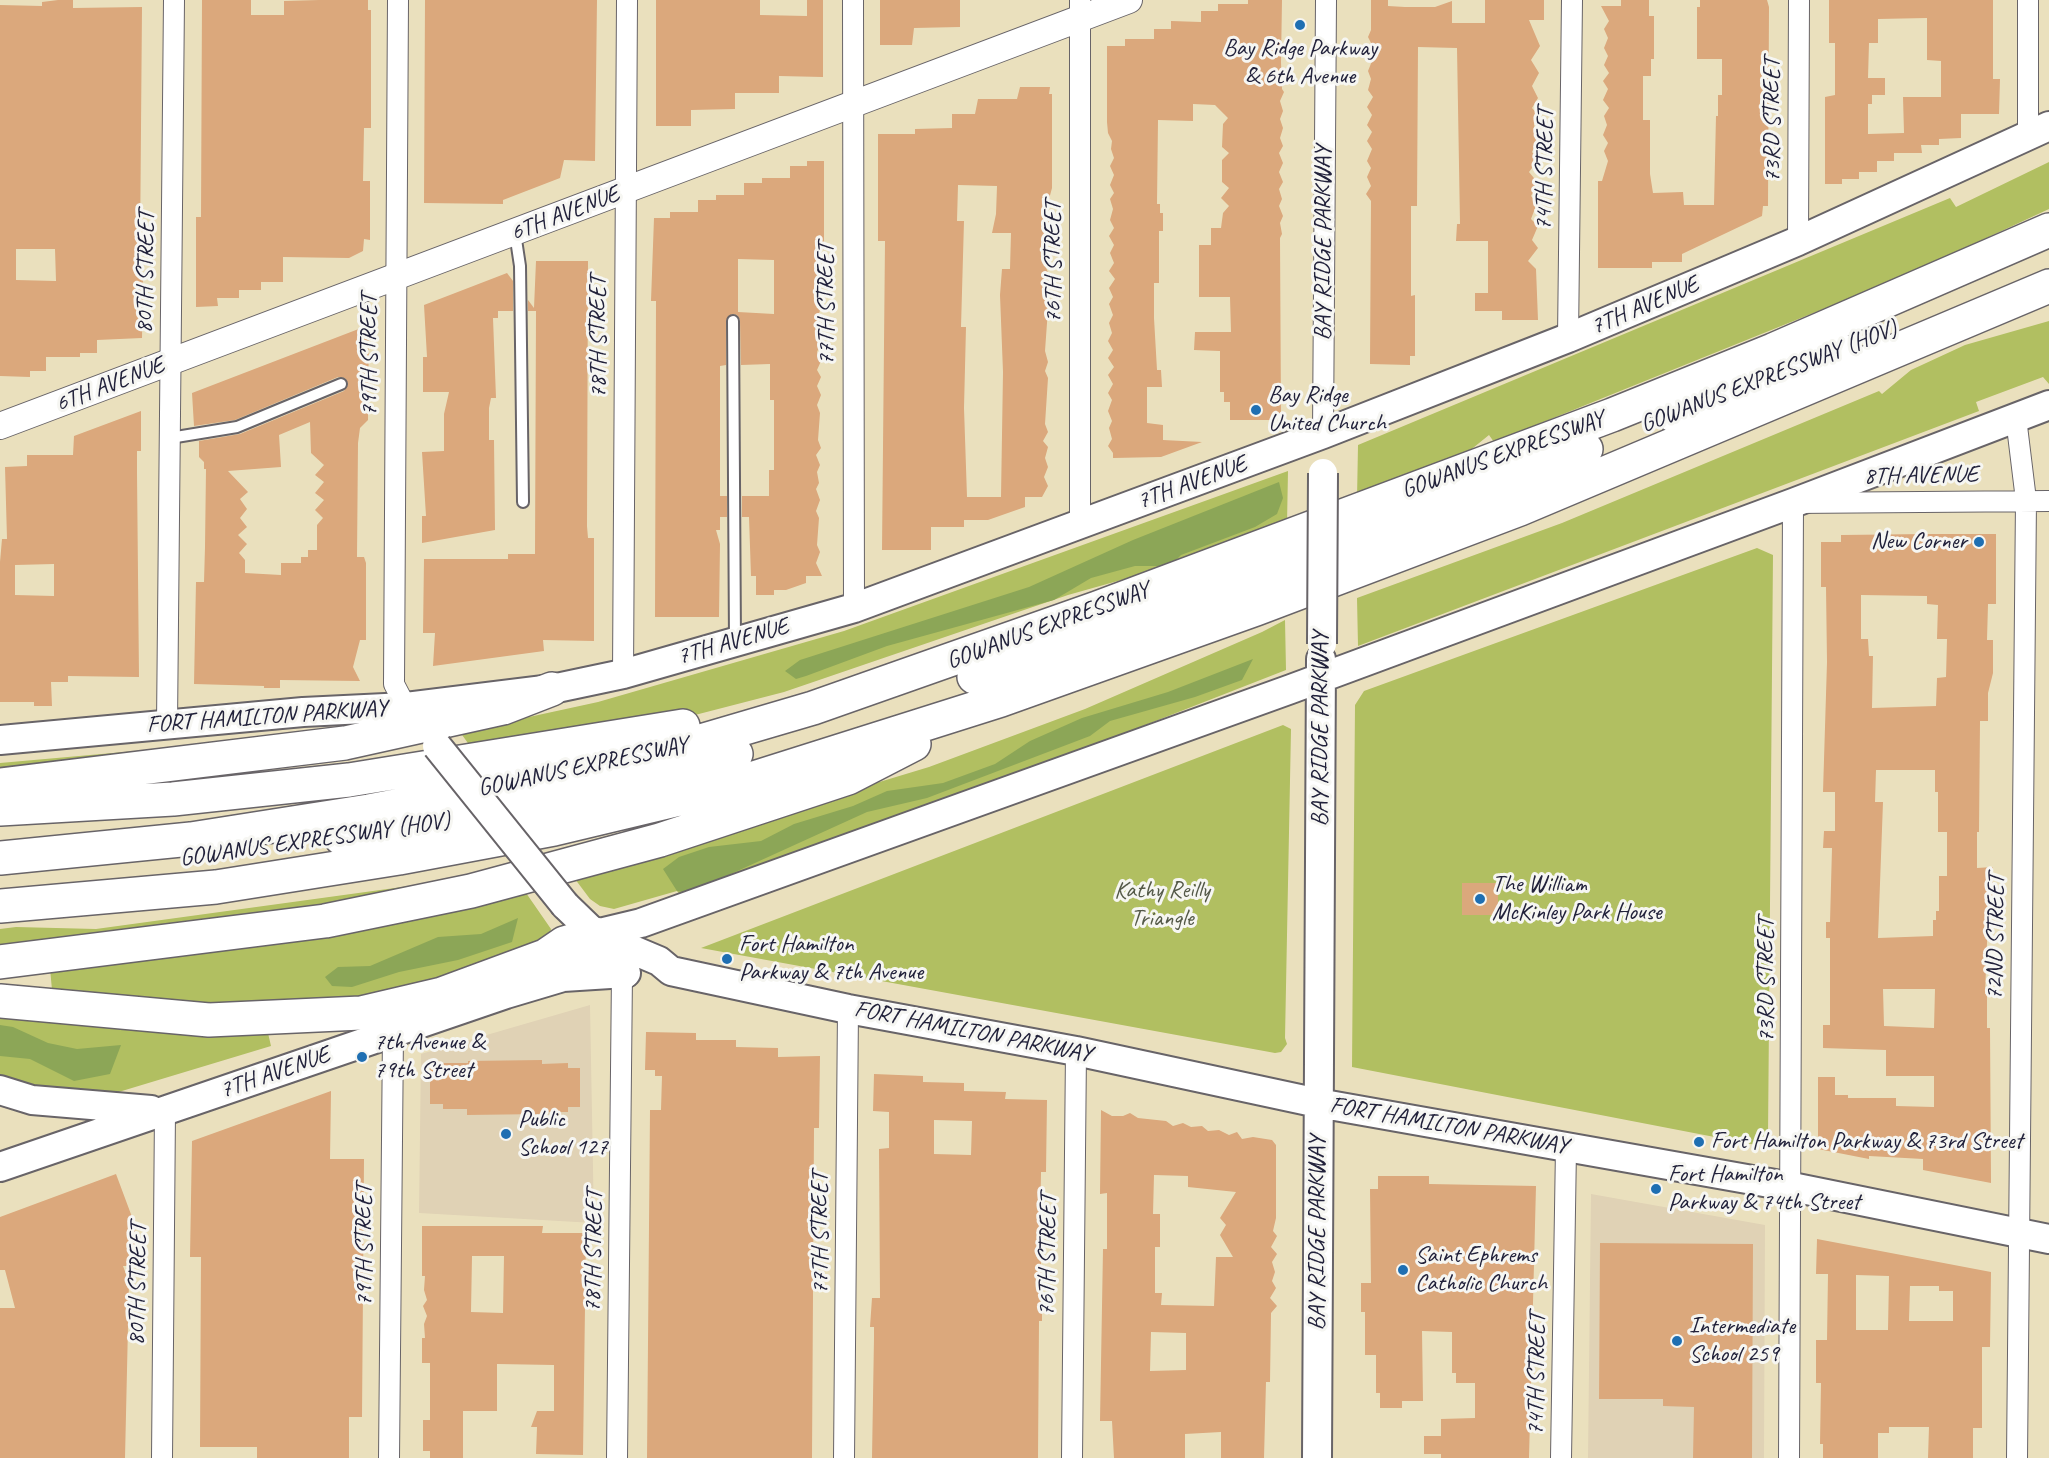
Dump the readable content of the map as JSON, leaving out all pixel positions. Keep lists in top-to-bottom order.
{
  "streets": {
    "highway": ["GOWANUS EXPRESSWAY (HOV)", "GOWANUS EXPRESSWAY"],
    "main road": ["BAY RIDGE PARKWAY", "7TH AVENUE", "FORT HAMILTON PARKWAY"],
    "street": [
      "73RD STREET",
      "74TH STREET",
      "6TH AVENUE",
      "76TH STREET",
      "80TH STREET",
      "77TH STREET",
      "78TH STREET",
      "79TH STREET",
      "8TH AVENUE",
      "72ND STREET"
    ]
  },
  "crossings": [
    ["73RD STREET", "7TH AVENUE"],
    ["73RD STREET", "8TH AVENUE"],
    ["73RD STREET", "FORT HAMILTON PARKWAY"],
    ["74TH STREET", "7TH AVENUE"],
    ["74TH STREET", "FORT HAMILTON PARKWAY"],
    ["6TH AVENUE", "76TH STREET"],
    ["6TH AVENUE", "80TH STREET"],
    ["6TH AVENUE", "77TH STREET"],
    ["6TH AVENUE", "78TH STREET"],
    ["6TH AVENUE", "79TH STREET"],
    ["BAY RIDGE PARKWAY", "7TH AVENUE"],
    ["BAY RIDGE PARKWAY", "FORT HAMILTON PARKWAY"],
    ["76TH STREET", "7TH AVENUE"],
    ["76TH STREET", "FORT HAMILTON PARKWAY"],
    ["80TH STREET", "7TH AVENUE"],
    ["80TH STREET", "FORT HAMILTON PARKWAY"],
    ["77TH STREET", "7TH AVENUE"],
    ["77TH STREET", "FORT HAMILTON PARKWAY"],
    ["7TH AVENUE", "78TH STREET"],
    ["7TH AVENUE", "79TH STREET"],
    ["7TH AVENUE", "FORT HAMILTON PARKWAY"],
    ["79TH STREET", "FORT HAMILTON PARKWAY"],
    ["8TH AVENUE", "72ND STREET"],
    ["FORT HAMILTON PARKWAY", "72ND STREET"]
  ],
  "parks": ["Kathy Reilly Triangle"],
  "places": [
    "Bay Ridge Parkway & 6th Avenue",
    "Bay Ridge United Church",
    "New Corner",
    "The William McKinley Park House",
    "Fort Hamilton Parkway & 7th Avenue",
    "7th Avenue & 79th Street",
    "Public School 127",
    "Fort Hamilton Parkway & 73rd Street",
    "Fort Hamilton Parkway & 74th Street",
    "Saint Ephrems Catholic Church",
    "Intermediate School 259"
  ]
}
